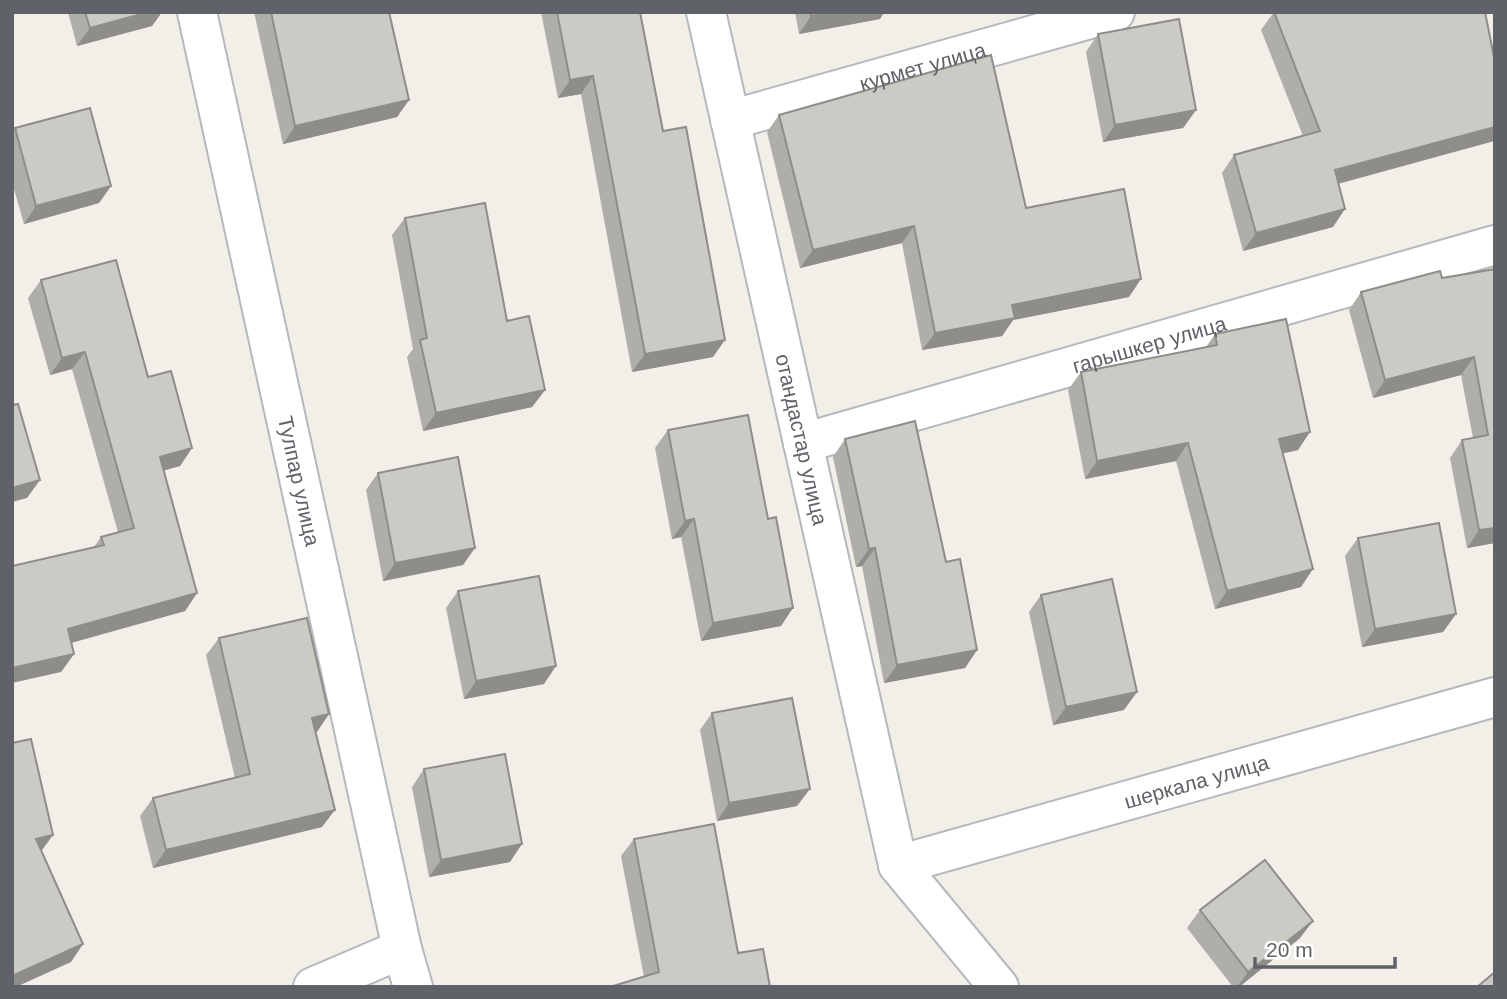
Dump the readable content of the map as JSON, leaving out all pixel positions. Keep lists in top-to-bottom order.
{
  "streets": {
    "street": [
      "курмет улица",
      "гарышкер улица",
      "отандастар улица",
      "Тулпар улица",
      "шеркала улица"
    ]
  },
  "crossings": [
    ["курмет улица", "отандастар улица"],
    ["гарышкер улица", "отандастар улица"],
    ["отандастар улица", "шеркала улица"]
  ],
  "scale_bar": "20 m"
}
